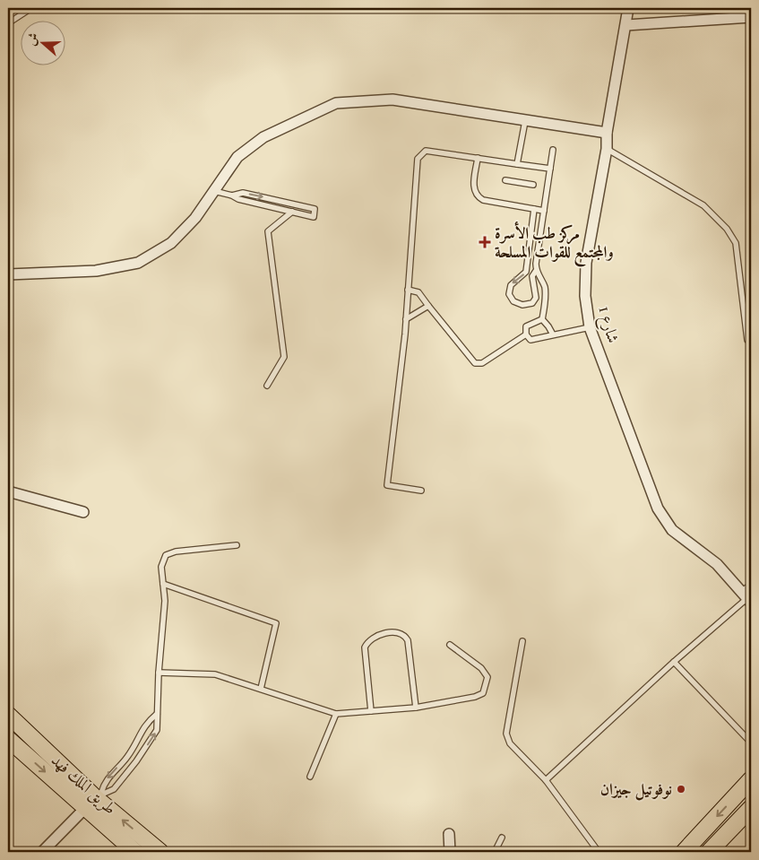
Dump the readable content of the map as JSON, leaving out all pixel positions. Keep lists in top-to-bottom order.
{
  "streets": {
    "main road": ["طريق الملك فهد"],
    "street": ["شارع 1"]
  },
  "places": {
    "health": ["مركز طب الأسرة والمجتمع للقوات المسلحة"],
    "other": ["نوفوتيل جيزان"]
  },
  "north": "left"
}
